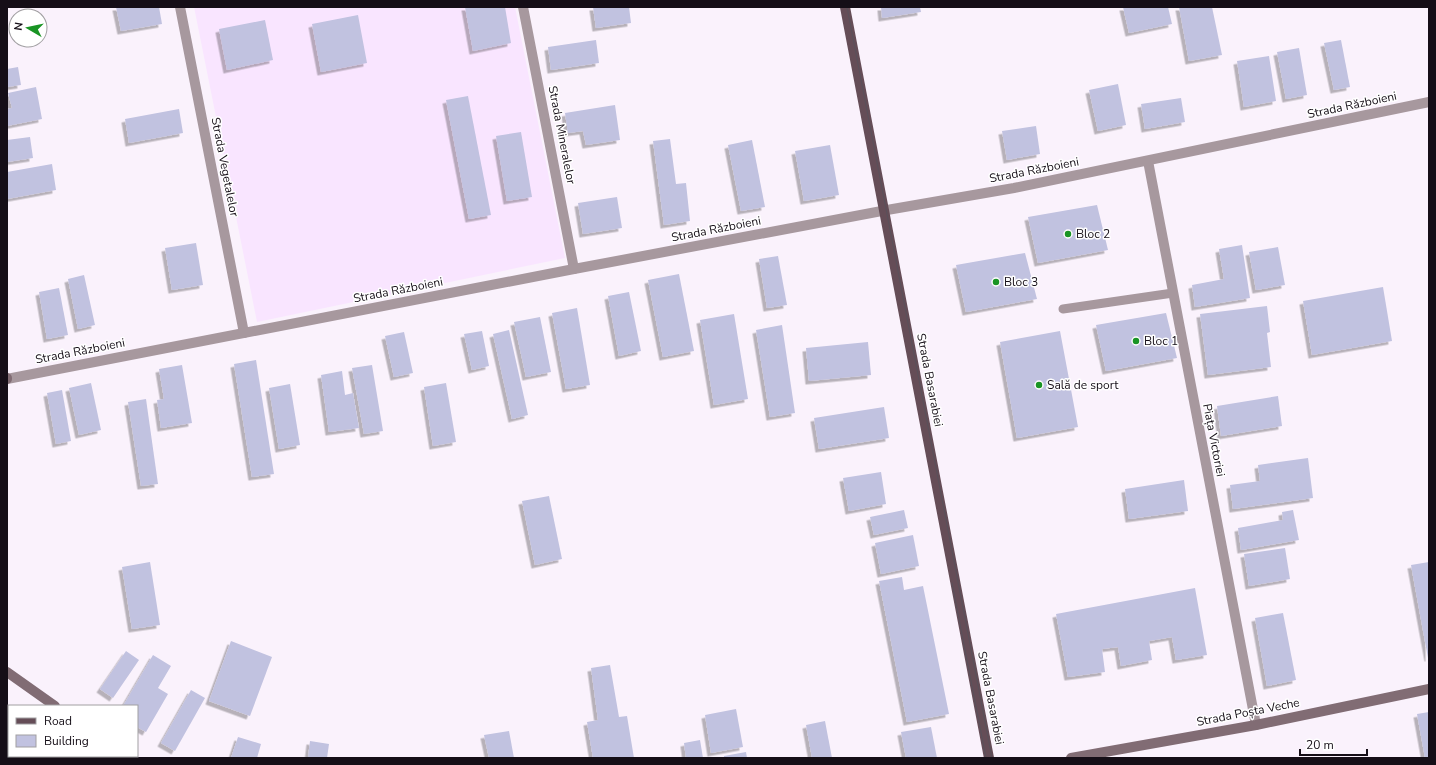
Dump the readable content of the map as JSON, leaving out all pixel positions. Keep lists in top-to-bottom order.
{
  "streets": {
    "main road": ["Strada Basarabiei"],
    "street": [
      "Strada Războieni",
      "Strada Mineralelor",
      "Strada Vegetalelor",
      "Piața Victoriei",
      "Strada Poșta Veche"
    ]
  },
  "crossings": [
    ["Strada Războieni", "Strada Mineralelor"],
    ["Strada Războieni", "Strada Vegetalelor"],
    ["Strada Războieni", "Strada Basarabiei"],
    ["Strada Războieni", "Piața Victoriei"],
    ["Piața Victoriei", "Strada Poșta Veche"]
  ],
  "places": [
    "Bloc 2",
    "Bloc 3",
    "Bloc 1",
    "Sală de sport"
  ],
  "legend": ["Road", "Building"],
  "scale_bar": "20 m",
  "north": "left"
}
